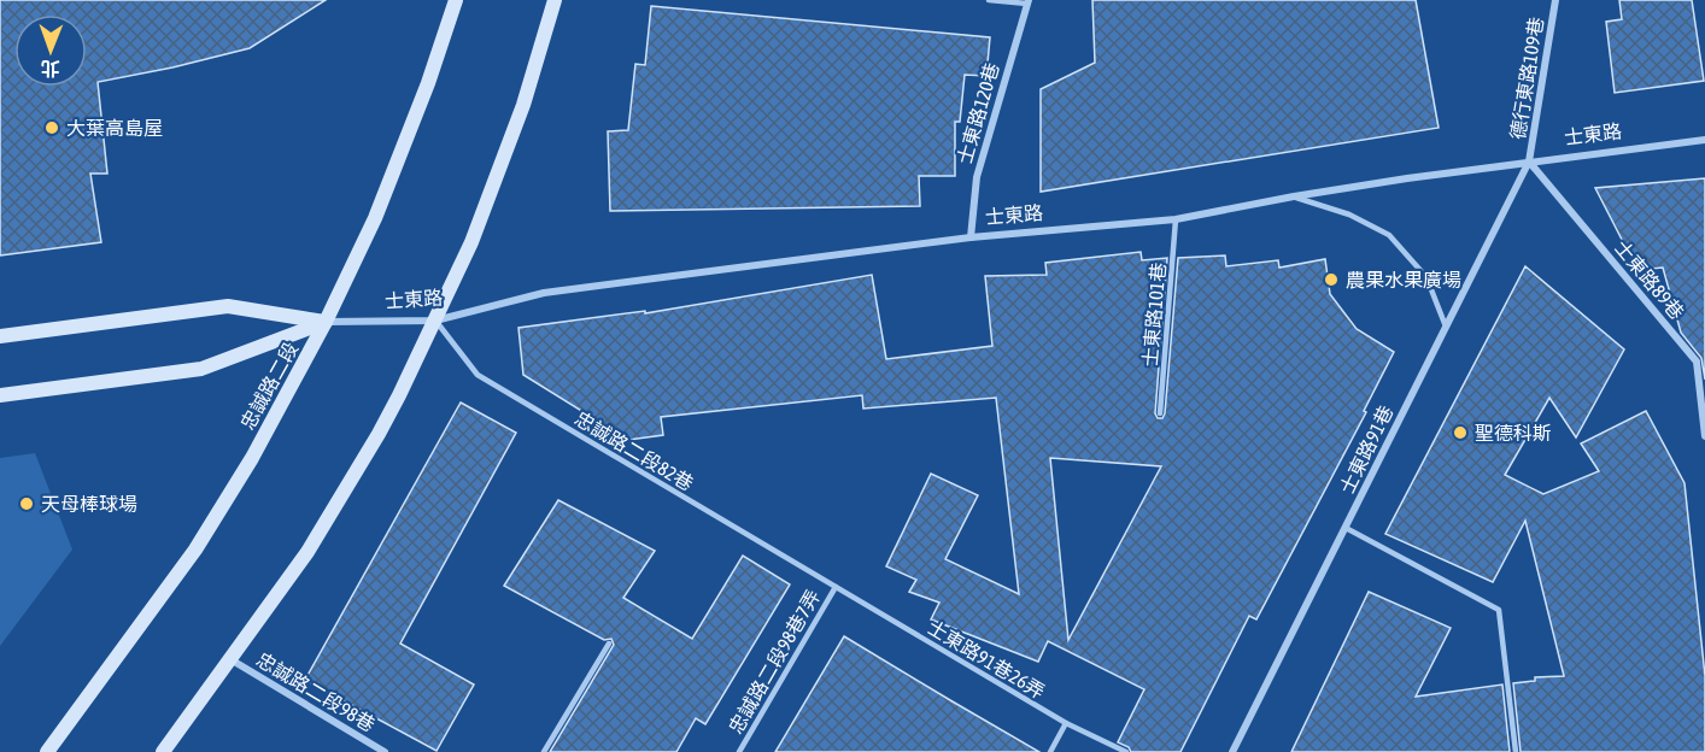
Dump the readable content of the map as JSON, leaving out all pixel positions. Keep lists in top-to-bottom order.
{
  "streets": {
    "street": [
      "德行東路109巷",
      "士東路120巷",
      "士東路",
      "士東路89巷",
      "忠誠路二段",
      "士東路91巷",
      "忠誠路二段98巷"
    ],
    "lane": [
      "士東路101巷",
      "忠誠路二段82巷",
      "士東路91巷26弄",
      "忠誠路二段98巷7弄"
    ]
  },
  "crossings": [
    ["德行東路109巷", "士東路"],
    ["德行東路109巷", "士東路89巷"],
    ["德行東路109巷", "士東路91巷"],
    ["士東路120巷", "士東路"],
    ["士東路", "士東路89巷"],
    ["士東路", "士東路101巷"],
    ["士東路", "忠誠路二段"],
    ["士東路", "士東路91巷"],
    ["士東路", "忠誠路二段82巷"],
    ["士東路89巷", "士東路91巷"],
    ["忠誠路二段82巷", "士東路91巷26弄"],
    ["忠誠路二段82巷", "忠誠路二段98巷7弄"],
    ["士東路91巷26弄", "忠誠路二段98巷7弄"]
  ],
  "places": [
    "大葉高島屋",
    "農果水果廣場",
    "聖德科斯",
    "天母棒球場"
  ],
  "north": "bottom"
}
